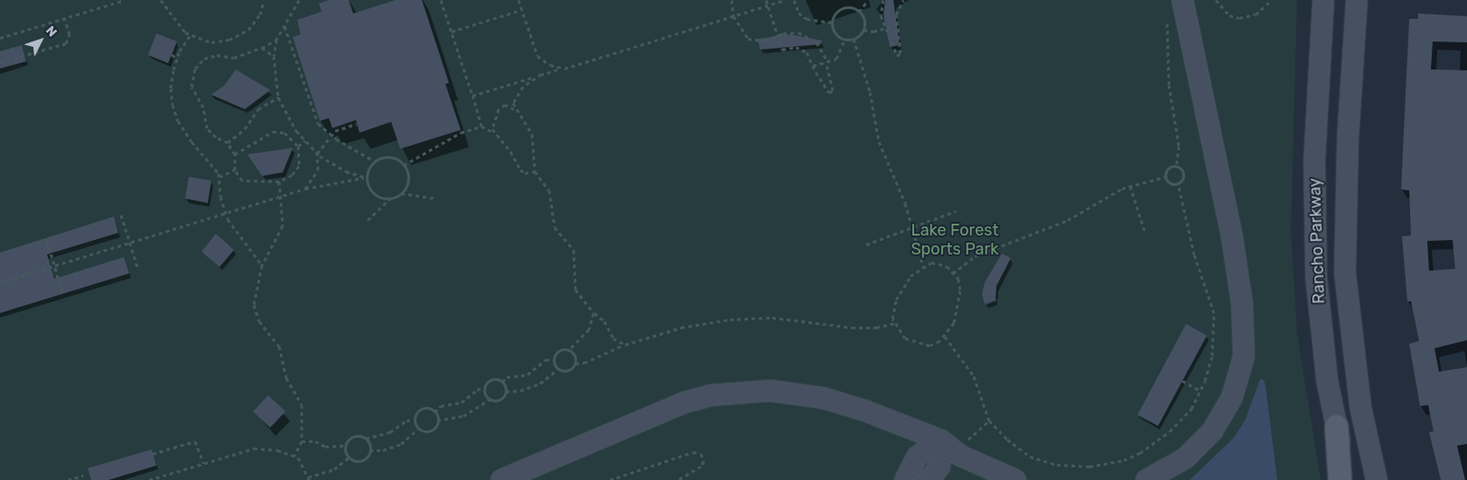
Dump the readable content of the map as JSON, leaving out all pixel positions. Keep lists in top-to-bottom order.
{
  "streets": {
    "street": ["Rancho Parkway"]
  },
  "parks": ["Lake Forest Sports Park"],
  "north": "top right"
}
